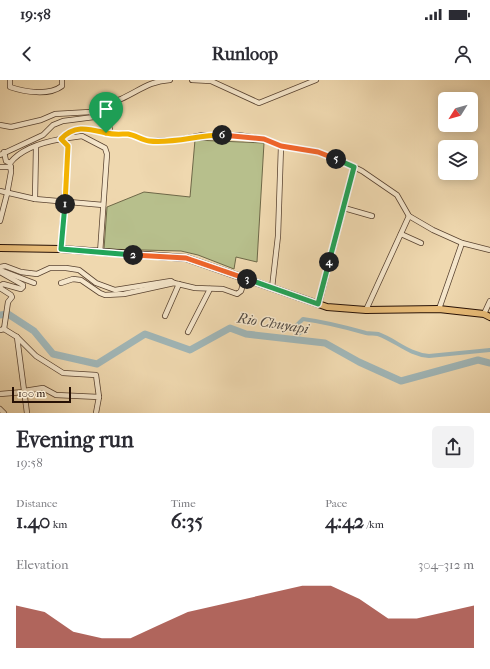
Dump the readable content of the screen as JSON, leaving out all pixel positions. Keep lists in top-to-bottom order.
{
  "water": ["Rio Chuyapi"],
  "scale_bar": "100 m",
  "north": "bottom left",
  "page": {
    "status": "19:58",
    "header": "Runloop",
    "pins": [
      "6",
      "5",
      "1",
      "2",
      "4",
      "3"
    ],
    "scale": "100 m",
    "heading": ["Evening run", "19:58"],
    "stats": [
      ["Distance", "1.40 km"],
      ["Time", "6:35"],
      ["Pace", "4:42 /km"]
    ],
    "chart": ["Elevation", "304–312 m"]
  }
}
